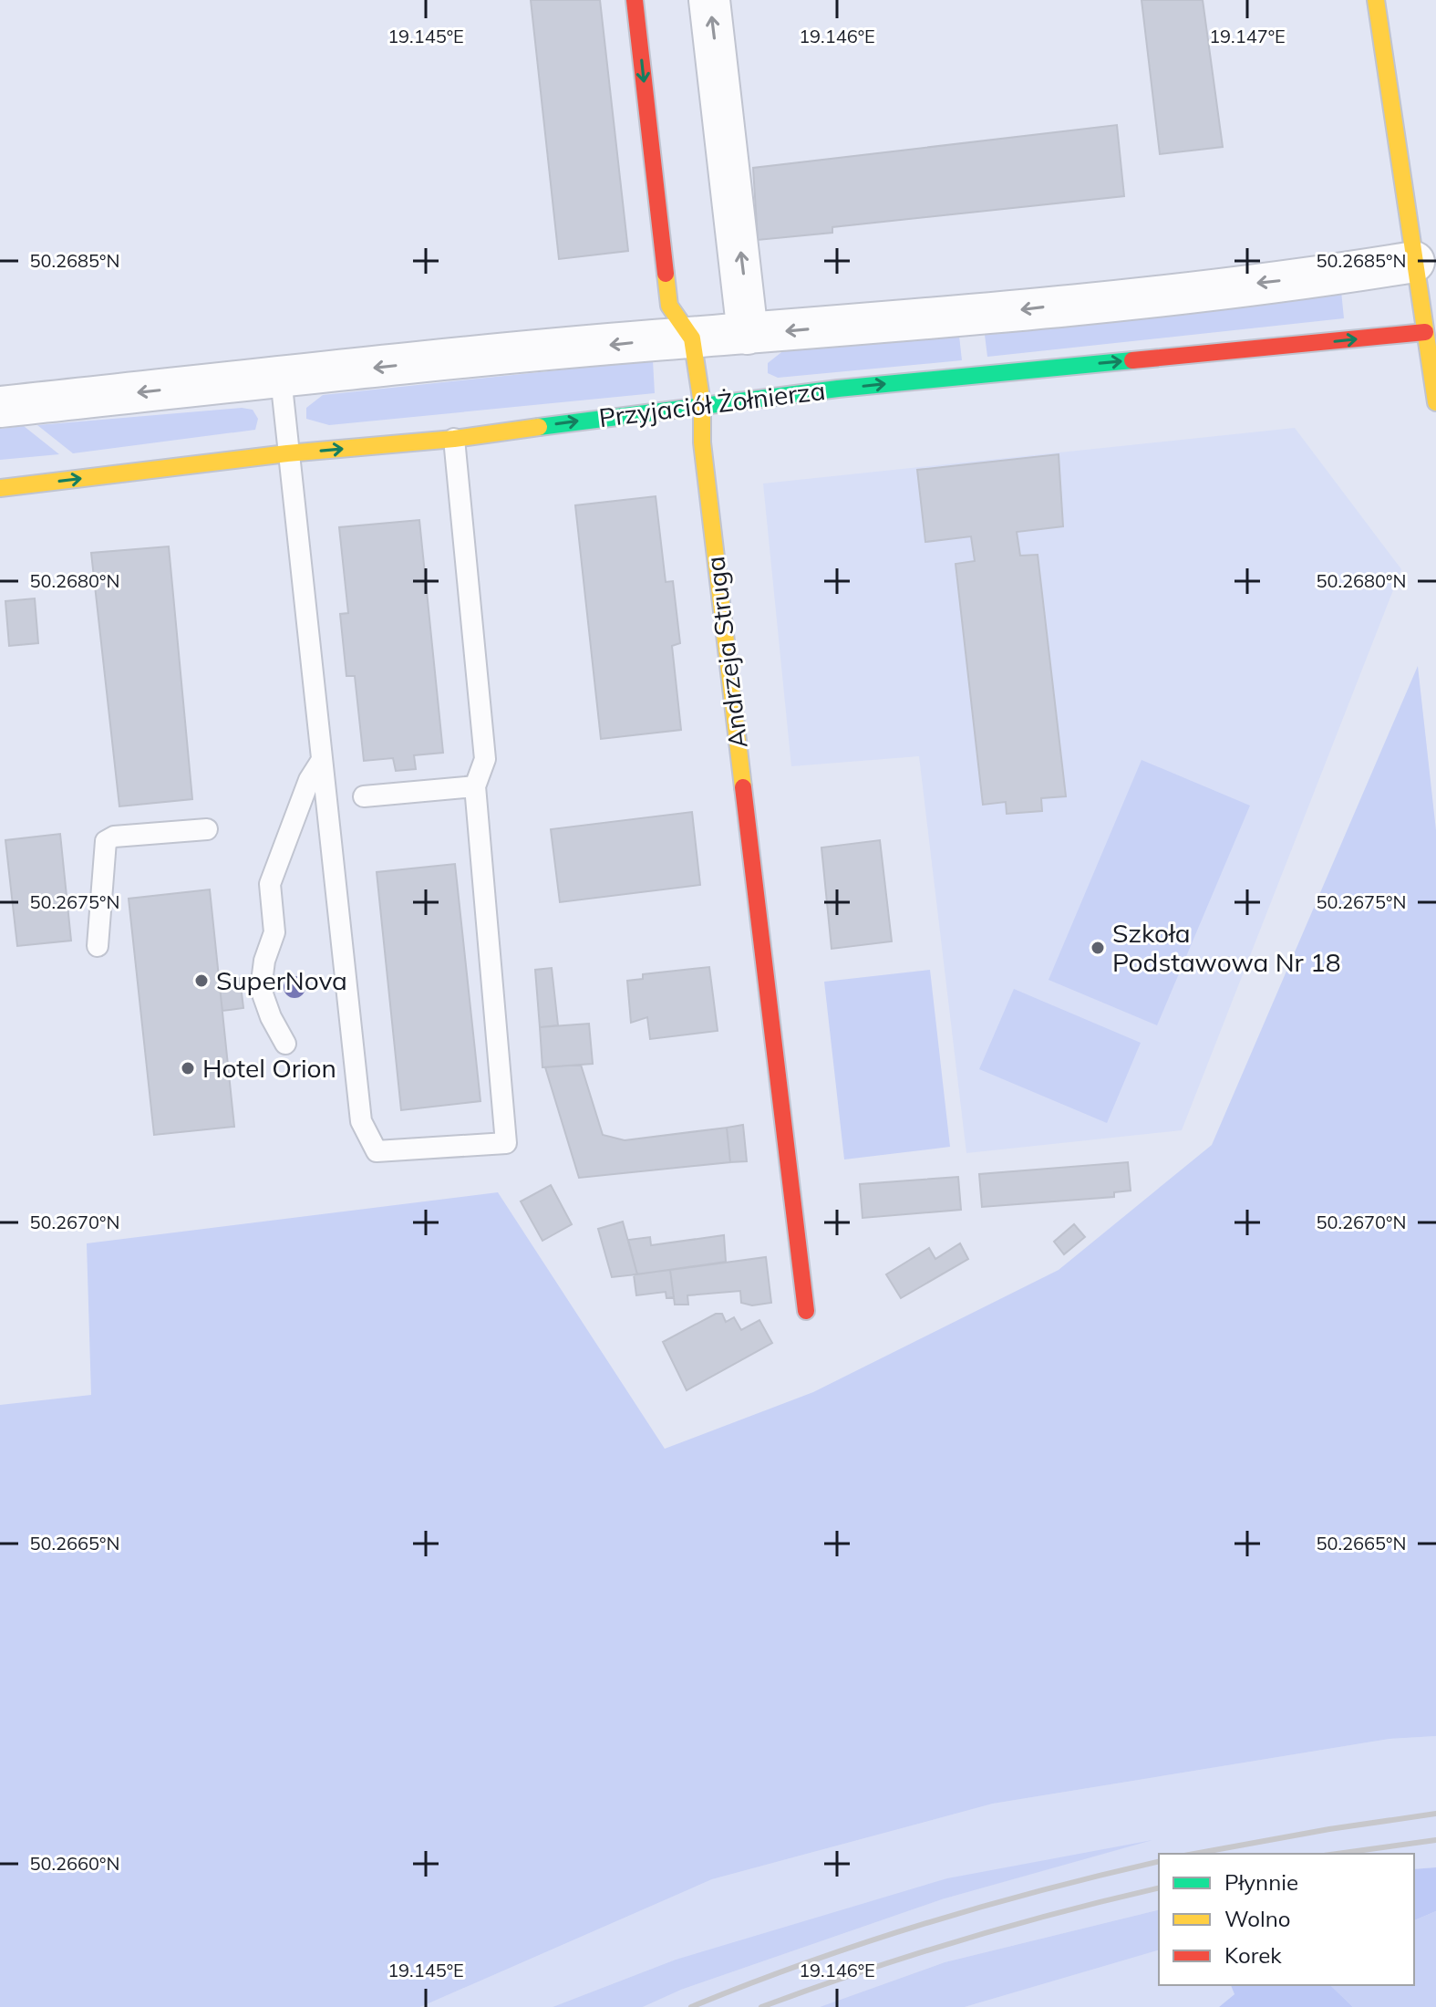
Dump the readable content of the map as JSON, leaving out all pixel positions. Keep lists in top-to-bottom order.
{
  "streets": {
    "street": ["Przyjaciół Żołnierza", "Andrzeja Struga"]
  },
  "crossings": [
    ["Przyjaciół Żołnierza", "Andrzeja Struga"]
  ],
  "places": ["Szkoła Podstawowa Nr 18", "SuperNova", "Hotel Orion"],
  "legend": ["Płynnie", "Wolno", "Korek"],
  "coordinates": [
    "19.145°E",
    "19.146°E",
    "19.147°E",
    "50.2685°N",
    "50.2680°N",
    "50.2675°N",
    "50.2670°N",
    "50.2665°N",
    "50.2660°N"
  ]
}
